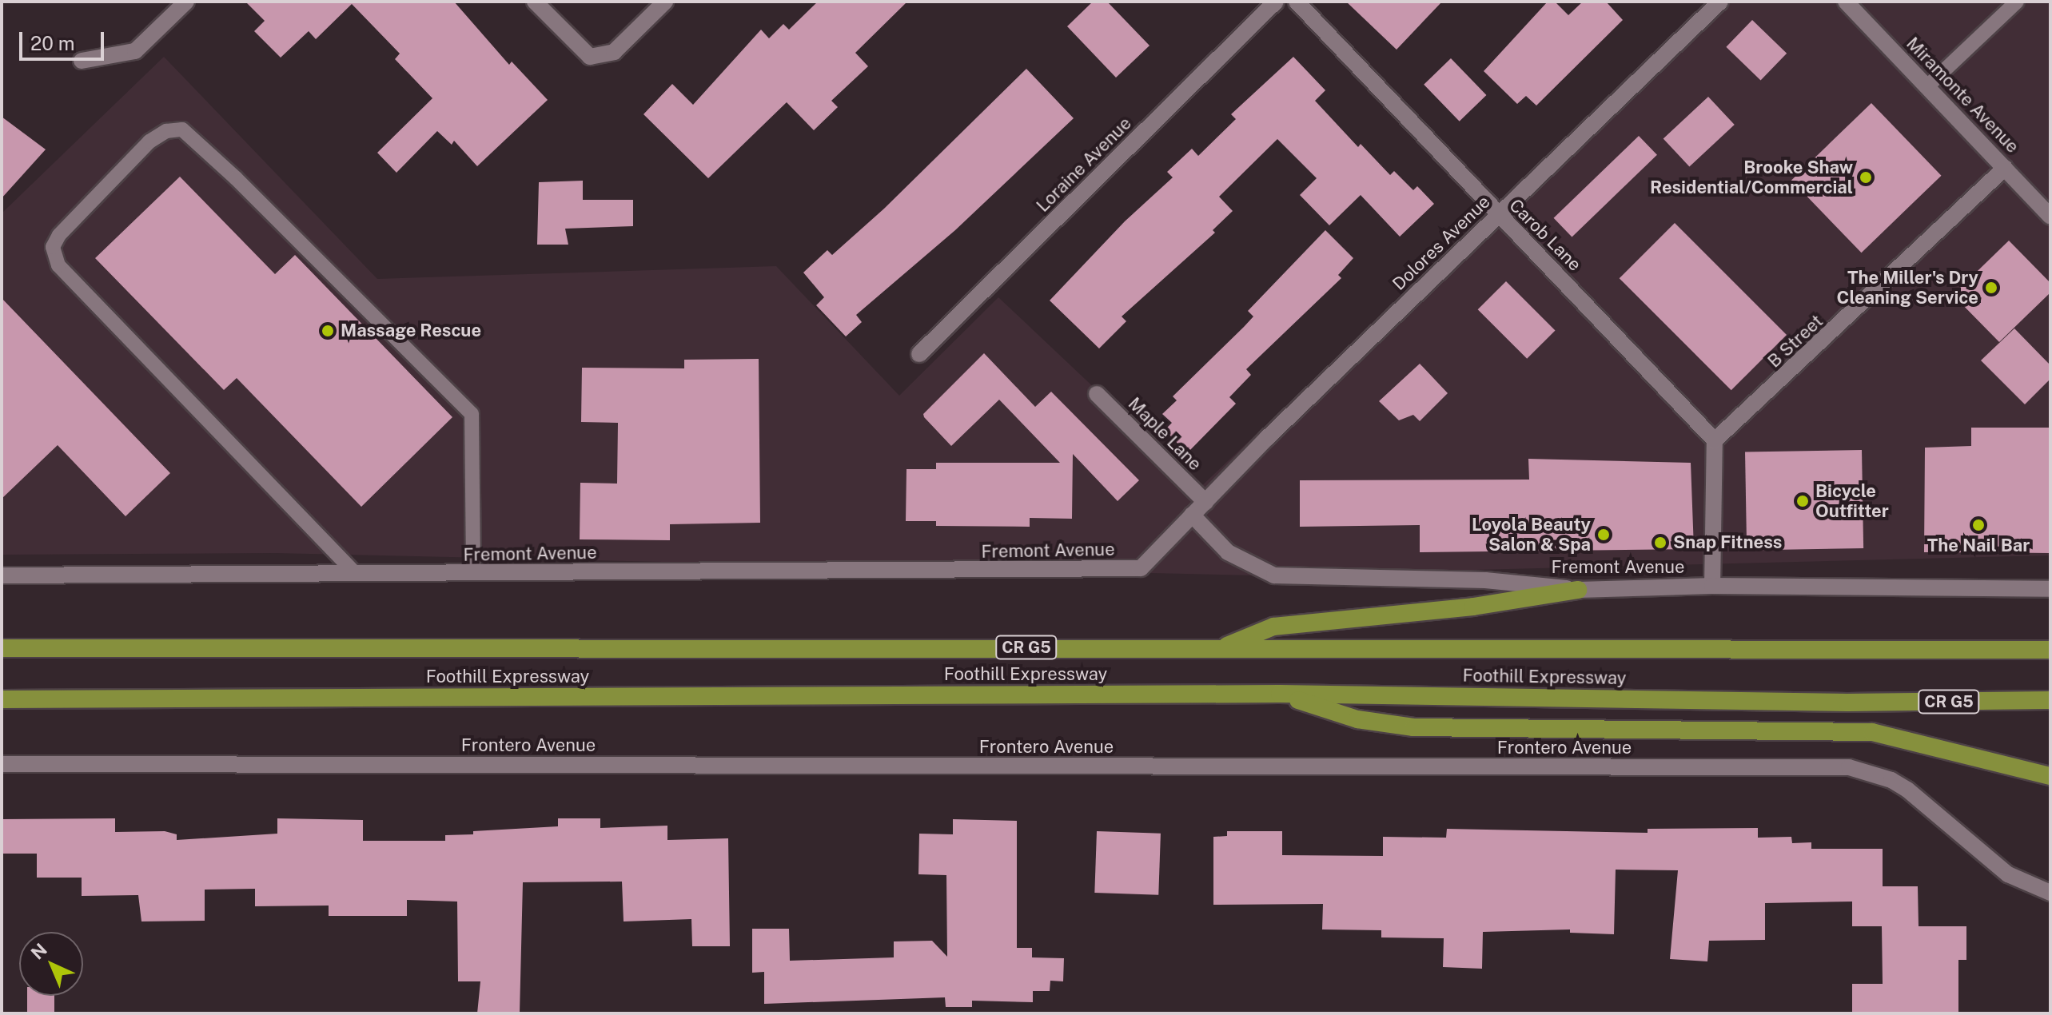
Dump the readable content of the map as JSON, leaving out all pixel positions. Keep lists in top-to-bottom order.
{
  "streets": {
    "highway": ["CR G5", "Foothill Expressway"],
    "street": [
      "Miramonte Avenue",
      "Loraine Avenue",
      "Carob Lane",
      "Dolores Avenue",
      "B Street",
      "Maple Lane",
      "Fremont Avenue",
      "Frontero Avenue"
    ]
  },
  "crossings": [
    ["Miramonte Avenue", "B Street"],
    ["Carob Lane", "Dolores Avenue"],
    ["Carob Lane", "B Street"],
    ["Dolores Avenue", "Maple Lane"],
    ["Dolores Avenue", "Fremont Avenue"]
  ],
  "places": [
    "Brooke Shaw Residential/Commercial",
    "The Miller's Dry Cleaning Service",
    "Massage Rescue",
    "Bicycle Outfitter",
    "The Nail Bar",
    "Loyola Beauty Salon & Spa",
    "Snap Fitness"
  ],
  "scale_bar": "20 m",
  "north": "top left"
}
